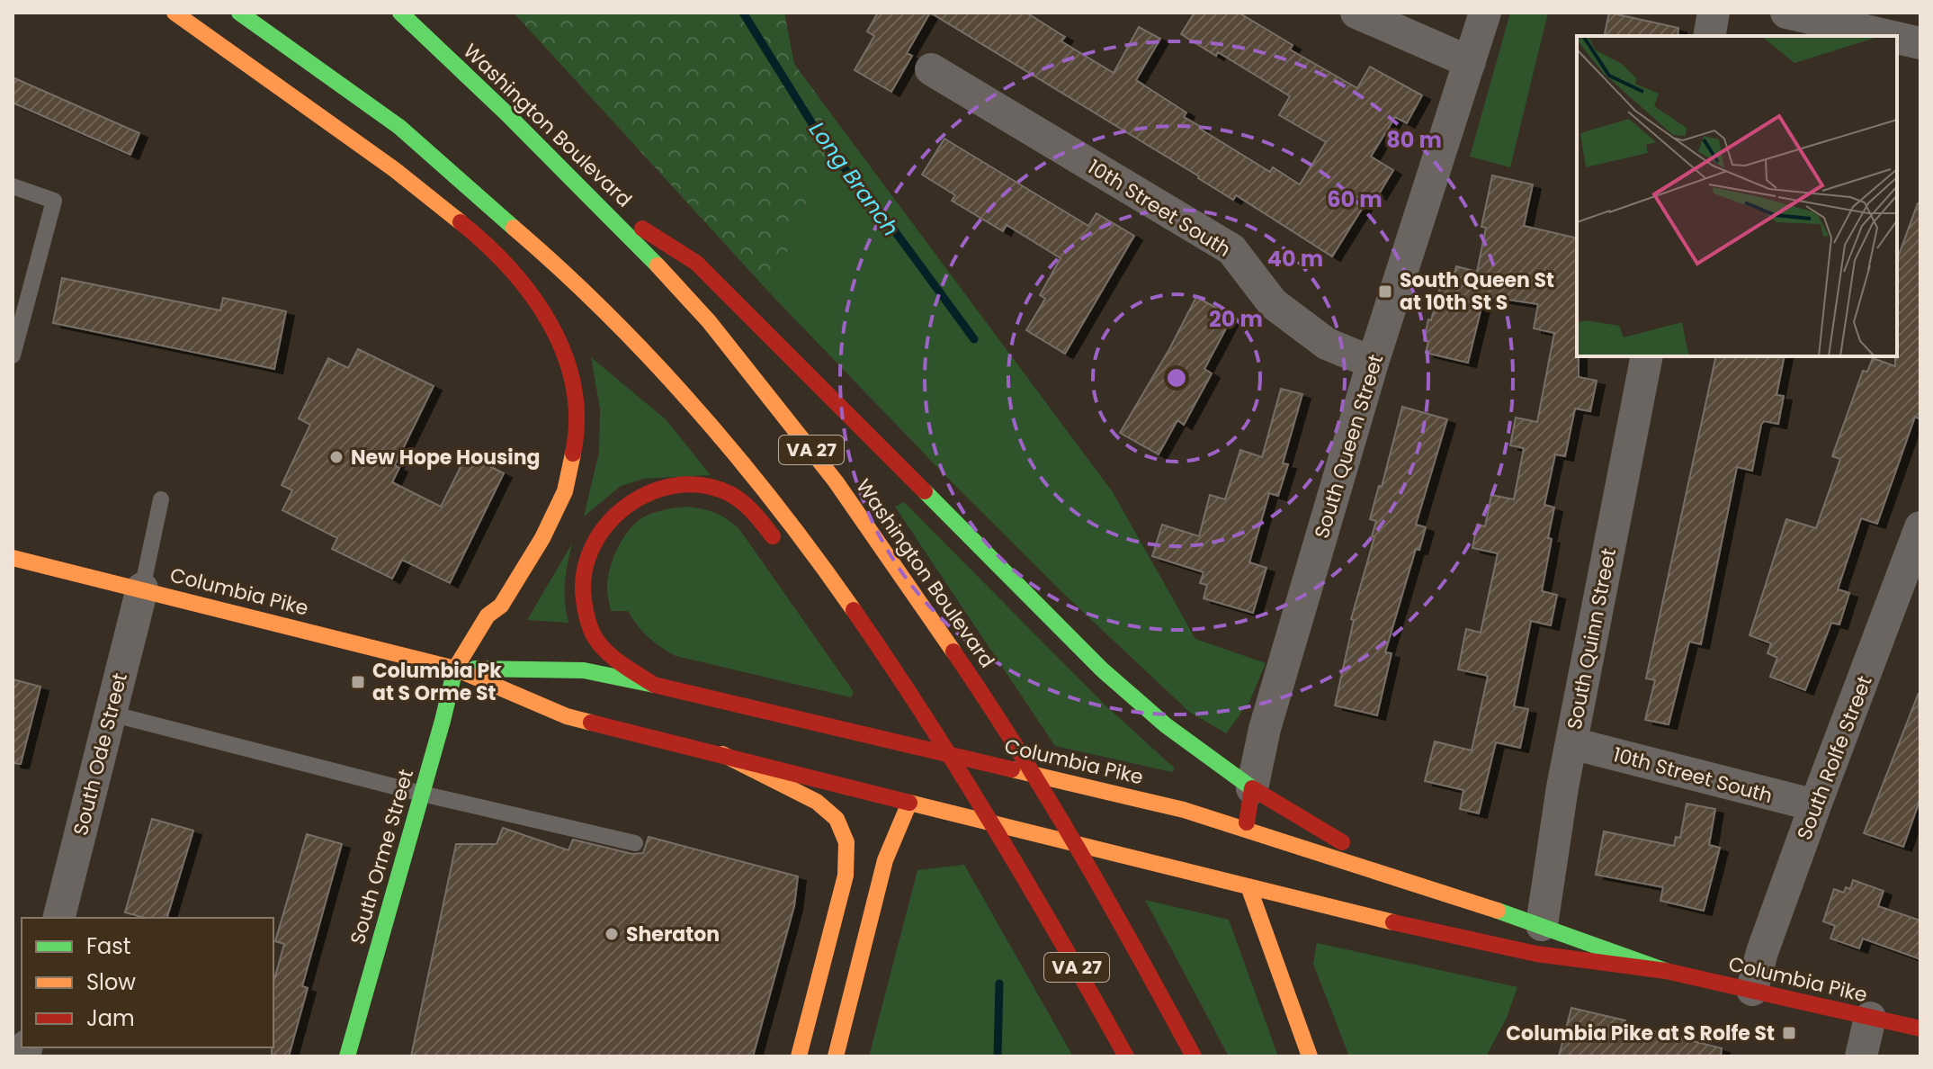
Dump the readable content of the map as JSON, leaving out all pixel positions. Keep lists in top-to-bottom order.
{
  "streets": {
    "main road": [
      "Washington Boulevard",
      "South Queen Street",
      "VA 27",
      "Columbia Pike",
      "South Orme Street"
    ],
    "street": [
      "10th Street South",
      "South Quinn Street",
      "South Ode Street",
      "South Rolfe Street"
    ]
  },
  "crossings": [
    ["10th Street South", "South Queen Street"],
    ["10th Street South", "South Quinn Street"],
    ["10th Street South", "South Rolfe Street"],
    ["South Queen Street", "Columbia Pike"],
    ["Columbia Pike", "South Quinn Street"],
    ["Columbia Pike", "South Ode Street"],
    ["Columbia Pike", "South Rolfe Street"],
    ["Columbia Pike", "South Orme Street"]
  ],
  "water": ["Long Branch"],
  "places": {
    "transit": ["South Queen St at 10th St S", "Columbia Pk at S Orme St", "Columbia Pike at S Rolfe St"],
    "other": ["New Hope Housing", "Sheraton"]
  },
  "legend": ["Fast", "Slow", "Jam"],
  "rings": [
    "80 m",
    "60 m",
    "40 m",
    "20 m"
  ]
}
